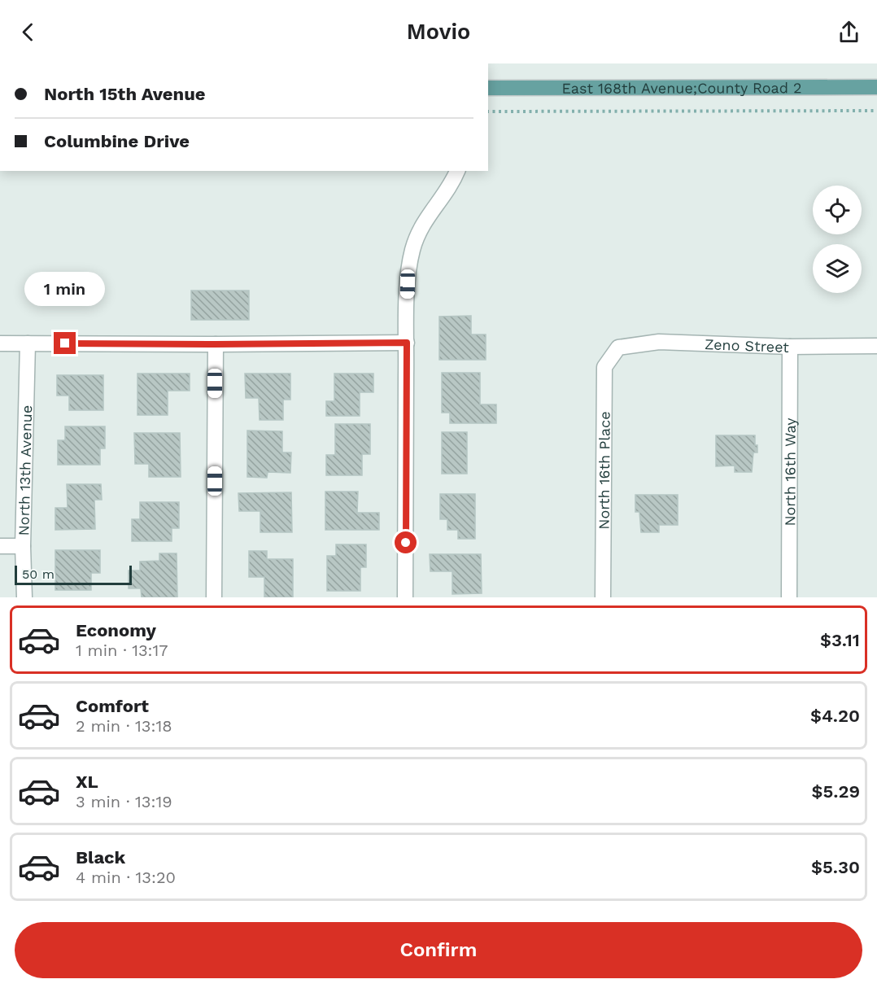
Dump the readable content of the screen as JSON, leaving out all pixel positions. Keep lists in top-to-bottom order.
{
  "streets": {
    "main road": ["East 168th Avenue;County Road 2"],
    "street": [
      "Zeno Street",
      "North 13th Avenue",
      "North 16th Place",
      "North 16th Way"
    ]
  },
  "crossings": [
    ["Zeno Street", "North 16th Place"],
    ["Zeno Street", "North 16th Way"]
  ],
  "scale_bar": "50 m",
  "page": {
    "header": "Movio",
    "banner": ["North 15th Avenue", "Columbine Drive"],
    "bubble": "1 min",
    "scale": "50 m",
    "list": [
      {
        "name": "Economy",
        "note": "1 min · 13:17",
        "value": "$3.11"
      },
      {
        "name": "Comfort",
        "note": "2 min · 13:18",
        "value": "$4.20"
      },
      {
        "name": "XL",
        "note": "3 min · 13:19",
        "value": "$5.29"
      },
      {
        "name": "Black",
        "note": "4 min · 13:20",
        "value": "$5.30"
      }
    ],
    "buttons": "Confirm"
  }
}
